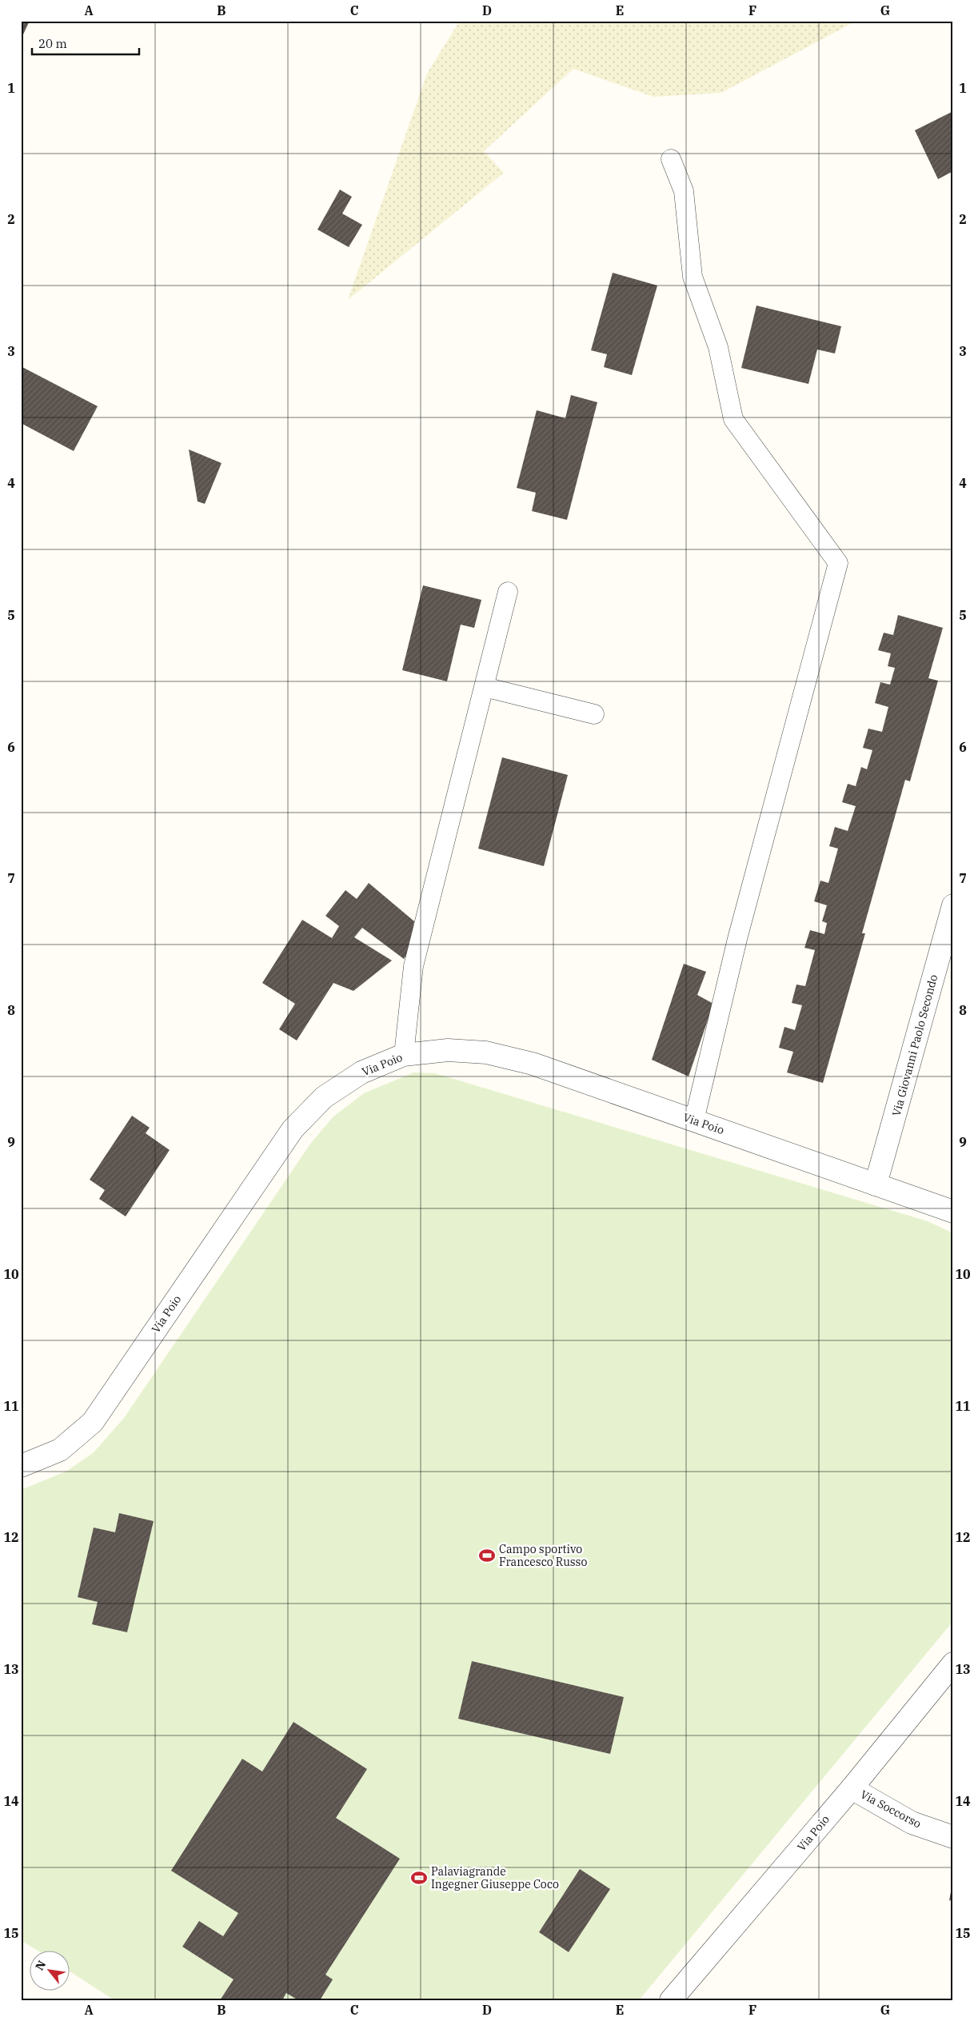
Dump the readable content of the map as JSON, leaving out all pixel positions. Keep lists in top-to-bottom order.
{
  "streets": {
    "street": ["Via Giovanni Paolo Secondo", "Via Poio", "Via Soccorso"]
  },
  "crossings": [
    ["Via Giovanni Paolo Secondo", "Via Poio"],
    ["Via Poio", "Via Soccorso"]
  ],
  "places": {
    "sports": ["Campo sportivo Francesco Russo", "Palaviagrande Ingegner Giuseppe Coco"]
  },
  "scale_bar": "20 m",
  "north": "top left",
  "grid": {
    "columns": [
      "A",
      "B",
      "C",
      "D",
      "E",
      "F",
      "G"
    ],
    "rows": [
      "1",
      "2",
      "3",
      "4",
      "5",
      "6",
      "7",
      "8",
      "9",
      "10",
      "11",
      "12",
      "13",
      "14",
      "15"
    ]
  }
}
